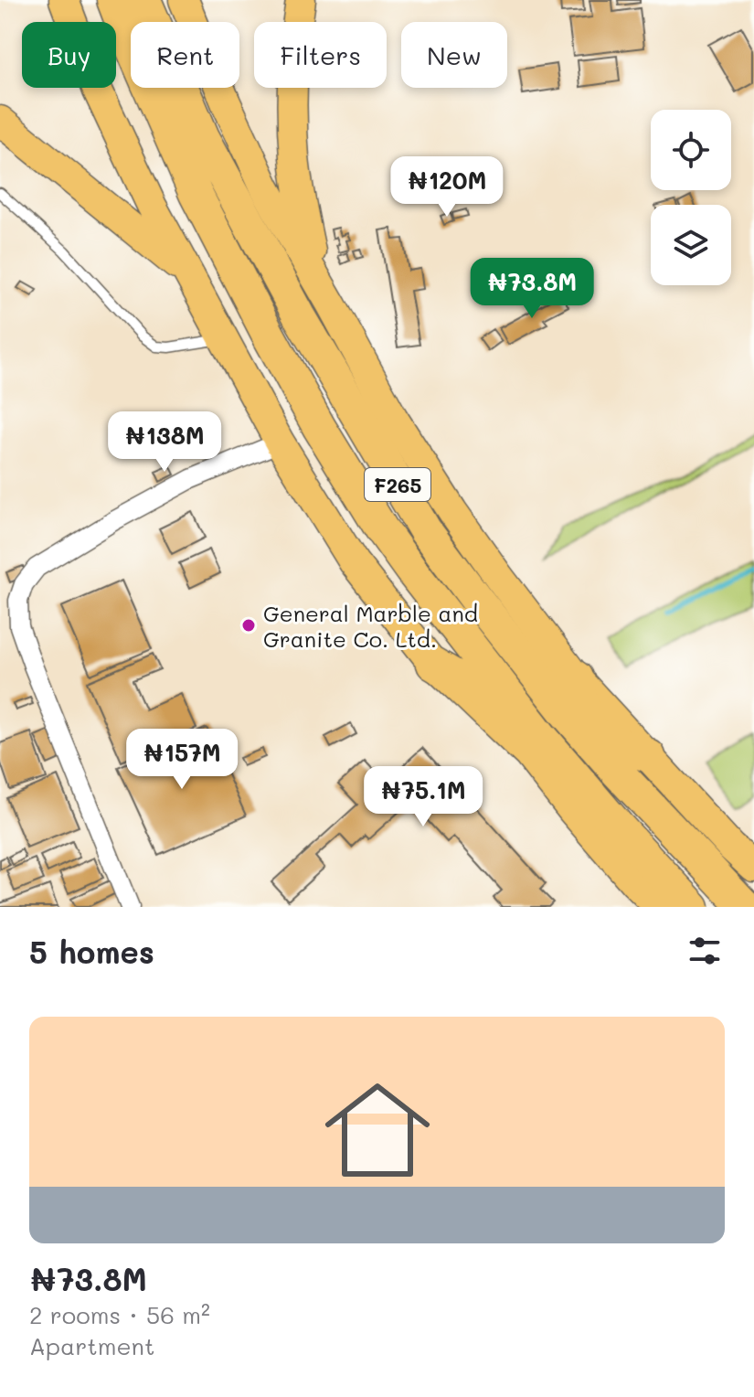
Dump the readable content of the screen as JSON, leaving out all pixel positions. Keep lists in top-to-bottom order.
{
  "streets": {
    "highway": ["F265"]
  },
  "places": ["General Marble and Granite Co. Ltd."],
  "page": {
    "chip": [
      "Buy",
      "Rent",
      "Filters",
      "New"
    ],
    "price": [
      "₦120M",
      "₦73.8M",
      "₦138M",
      "₦157M",
      "₦75.1M"
    ],
    "heading": "5 homes",
    "list": [
      {
        "name": "₦73.8M",
        "note": "2 rooms · 56 m² · Apartment"
      }
    ]
  }
}
